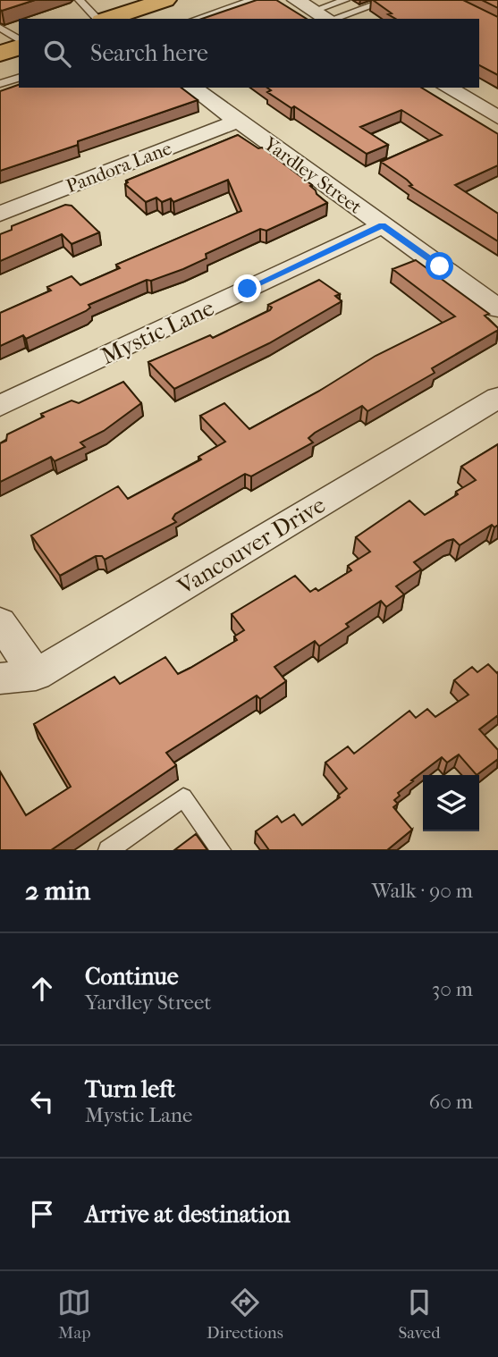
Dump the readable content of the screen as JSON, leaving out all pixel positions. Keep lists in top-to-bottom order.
{
  "streets": {
    "street": [
      "Pandora Lane",
      "Yardley Street",
      "Mystic Lane",
      "Vancouver Drive"
    ]
  },
  "crossings": [
    ["Pandora Lane", "Yardley Street"],
    ["Yardley Street", "Mystic Lane"]
  ],
  "page": {
    "search": "Search here",
    "heading": ["2 min", "Walk · 90 m"],
    "list": [
      ["Continue", "Yardley Street", "30 m"],
      ["Turn left", "Mystic Lane", "60 m"],
      "Arrive at destination"
    ],
    "nav": ["Map", "Directions", "Saved"]
  }
}
